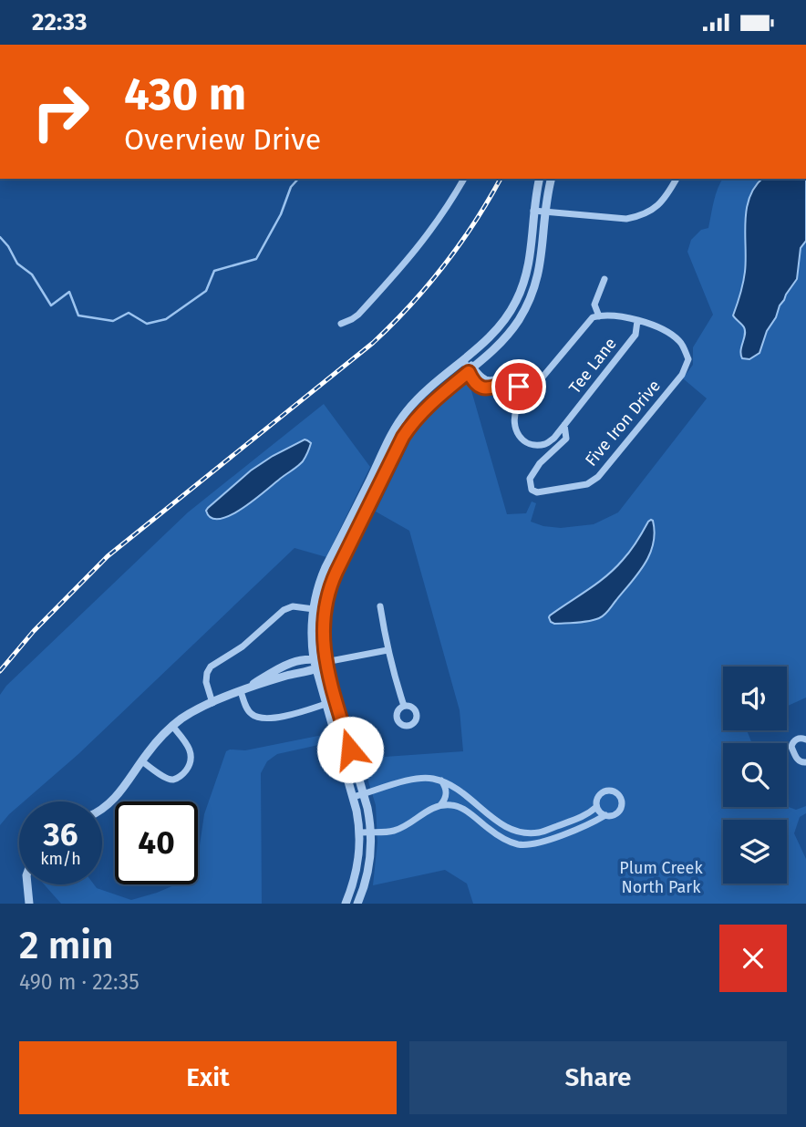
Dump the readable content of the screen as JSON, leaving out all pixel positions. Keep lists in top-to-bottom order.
{
  "streets": {
    "street": ["Tee Lane", "Five Iron Drive"]
  },
  "crossings": [
    ["Tee Lane", "Five Iron Drive"]
  ],
  "parks": ["Plum Creek North Park"],
  "page": {
    "status": "22:33",
    "turn": ["430 m", "Overview Drive"],
    "speed": "36 km/h",
    "limit": "40",
    "heading": ["2 min", "490 m · 22:35"],
    "buttons": ["Exit", "Share"]
  }
}
